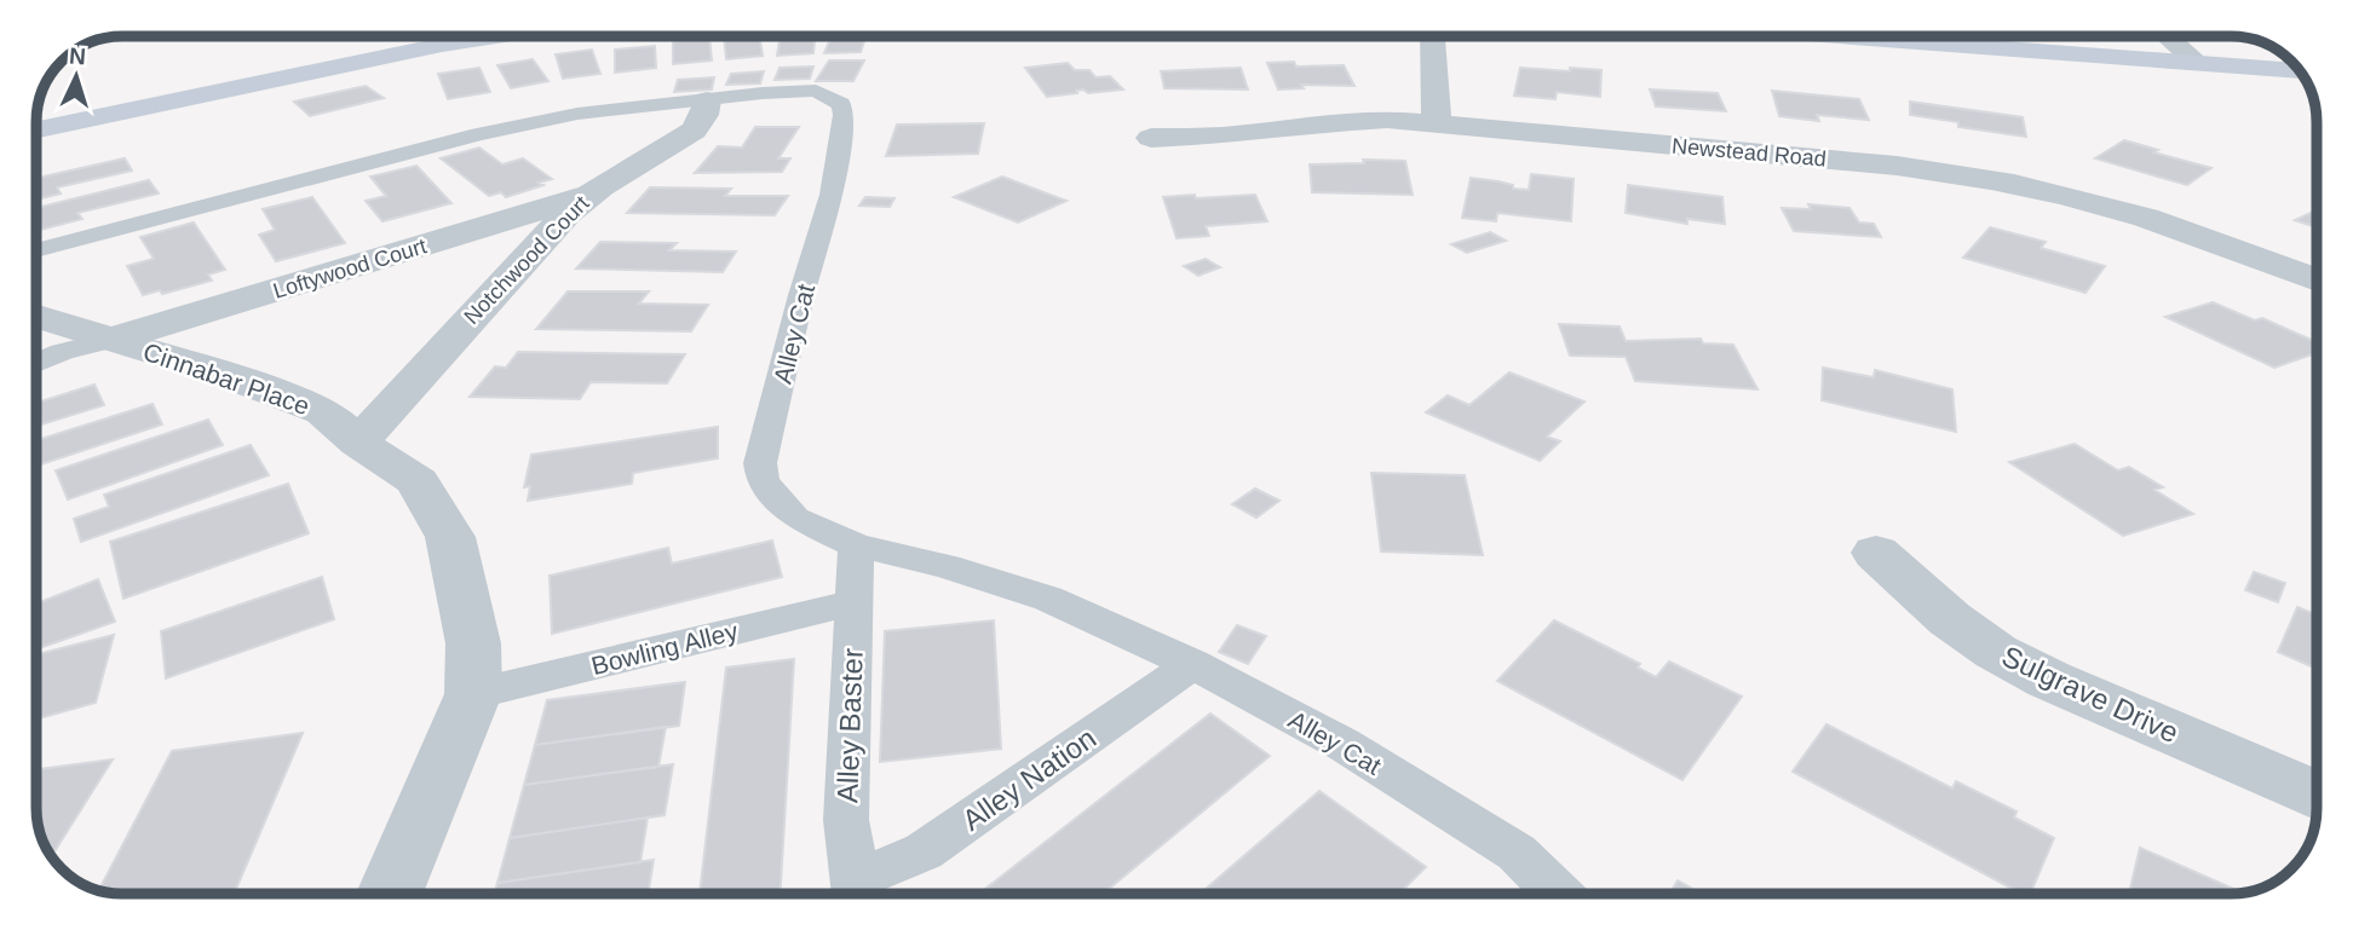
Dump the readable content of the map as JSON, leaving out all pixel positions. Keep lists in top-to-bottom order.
{
  "streets": {
    "street": [
      "Newstead Road",
      "Notchwood Court",
      "Loftywood Court",
      "Cinnabar Place",
      "Sulgrave Drive"
    ],
    "lane": [
      "Alley Cat",
      "Bowling Alley",
      "Alley Baster",
      "Alley Nation"
    ]
  },
  "crossings": [
    ["Notchwood Court", "Loftywood Court"],
    ["Notchwood Court", "Alley Cat"],
    ["Notchwood Court", "Cinnabar Place"],
    ["Loftywood Court", "Cinnabar Place"],
    ["Alley Cat", "Alley Baster"],
    ["Alley Cat", "Alley Nation"],
    ["Cinnabar Place", "Bowling Alley"],
    ["Bowling Alley", "Alley Baster"],
    ["Alley Baster", "Alley Nation"]
  ],
  "north": "top"
}
